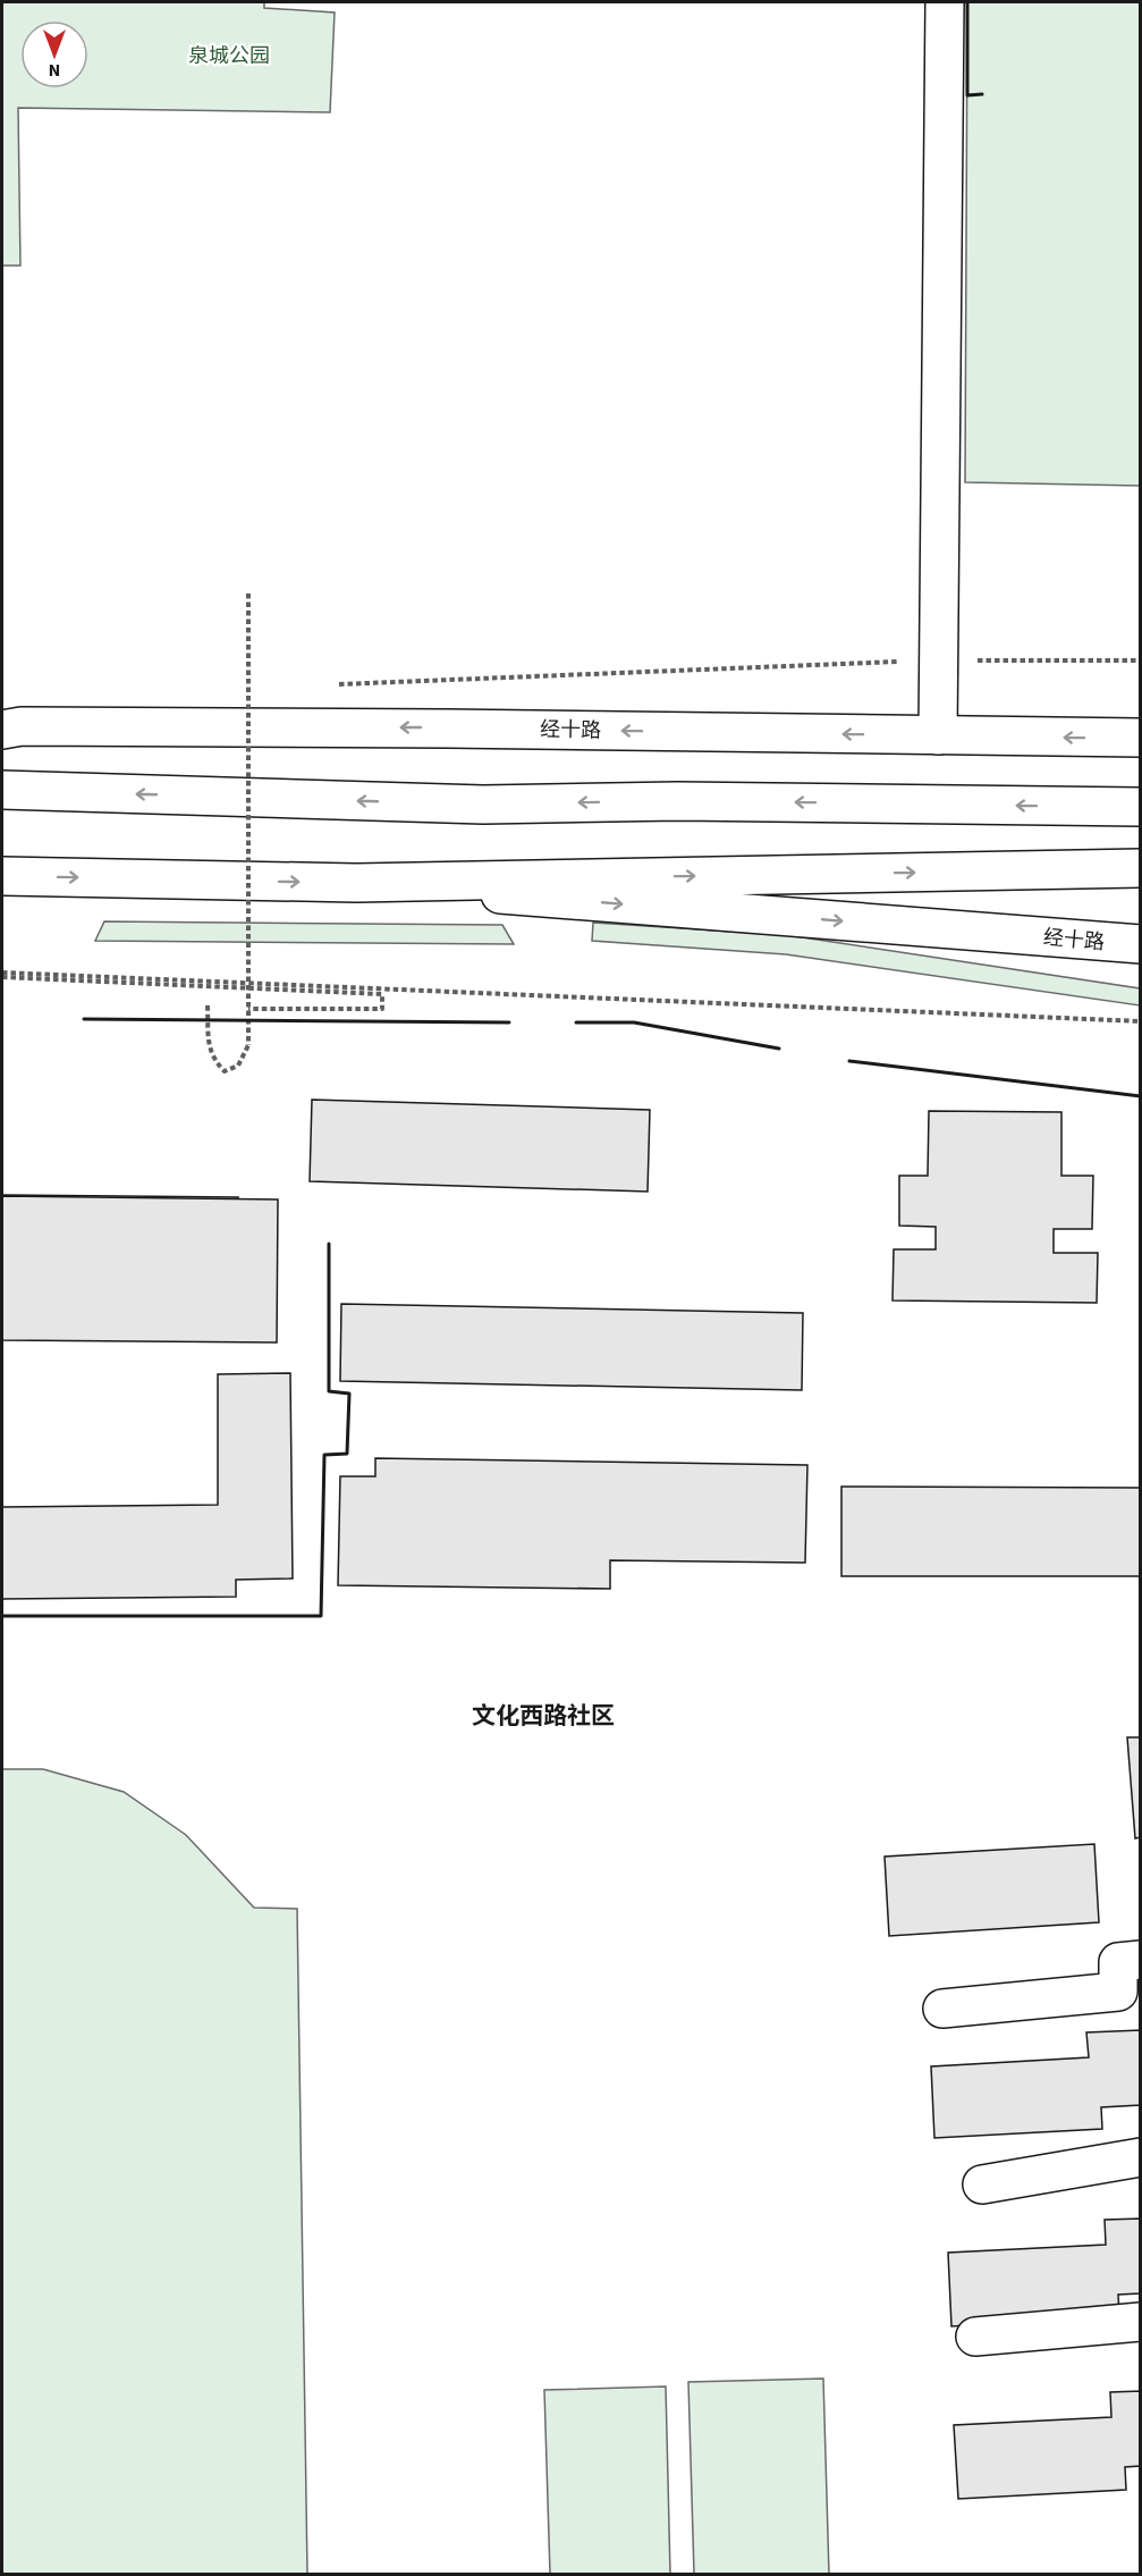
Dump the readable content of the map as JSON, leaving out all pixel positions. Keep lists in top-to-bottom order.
{
  "streets": {
    "main road": ["经十路"]
  },
  "districts": ["文化西路社区"],
  "parks": ["泉城公园"],
  "north": "bottom"
}
